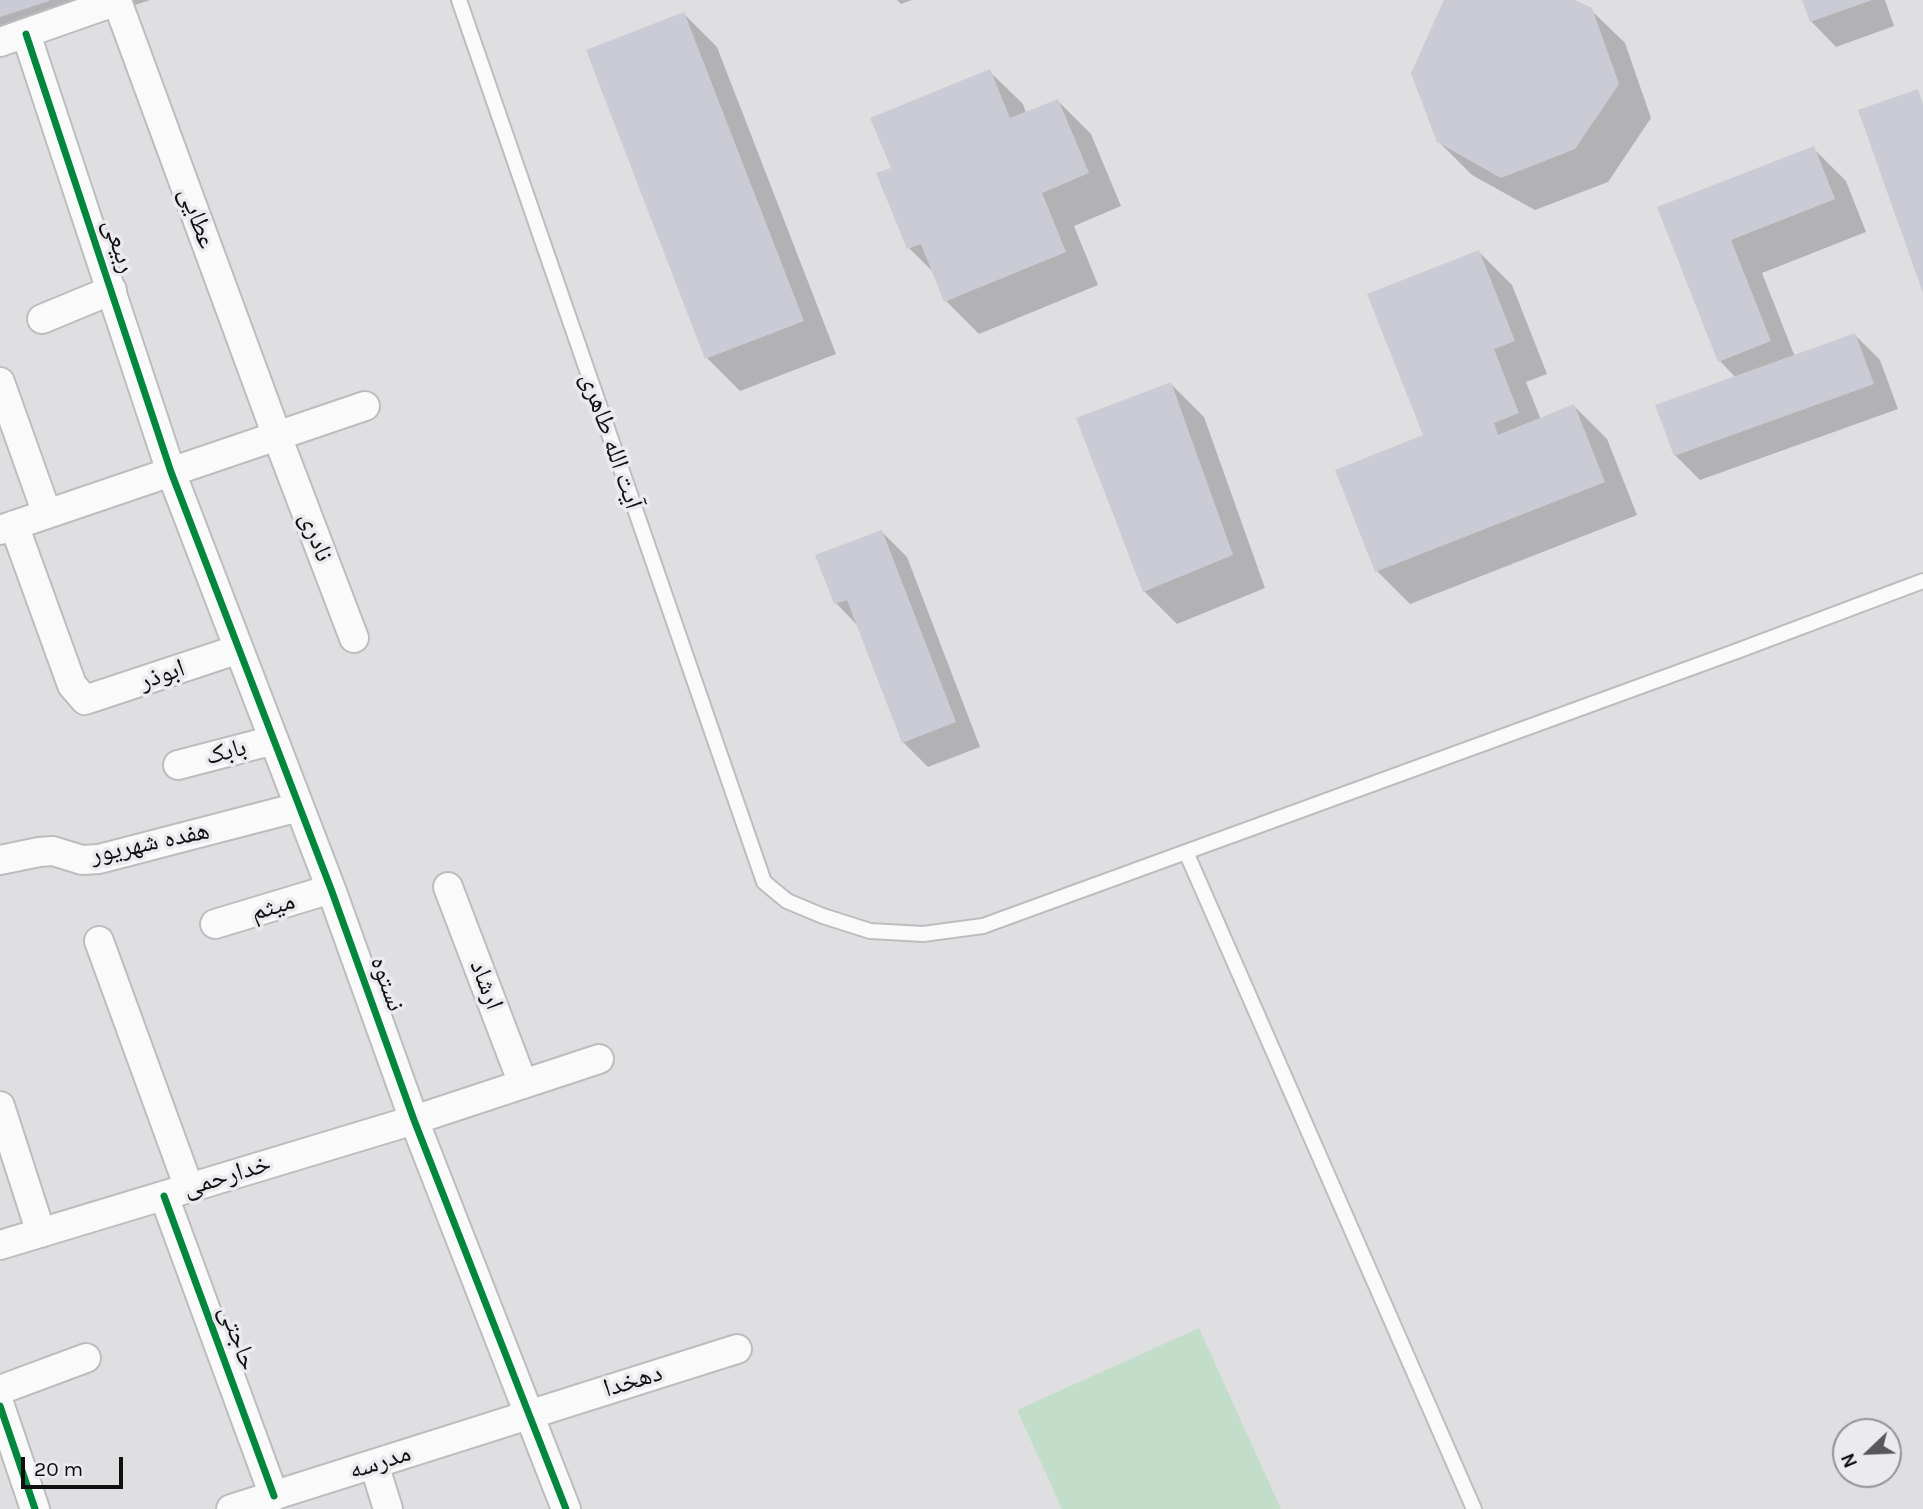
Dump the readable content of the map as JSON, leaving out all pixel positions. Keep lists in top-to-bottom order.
{
  "streets": {
    "street": [
      "عطایی",
      "ربیعی",
      "نادری",
      "ابوذر",
      "بابک",
      "هفده شهریور",
      "میثم",
      "نستوه",
      "ارشاد",
      "خدارحمی",
      "حاجتی",
      "دهخدا",
      "مدرسه"
    ],
    "lane": ["آیت الله طاهری"]
  },
  "crossings": [
    ["عطایی", "نادری"],
    ["ربیعی", "نستوه"],
    ["ابوذر", "نستوه"],
    ["بابک", "نستوه"],
    ["هفده شهریور", "نستوه"],
    ["میثم", "نستوه"],
    ["نستوه", "خدارحمی"],
    ["نستوه", "دهخدا"],
    ["نستوه", "مدرسه"],
    ["ارشاد", "خدارحمی"],
    ["خدارحمی", "حاجتی"],
    ["حاجتی", "مدرسه"],
    ["دهخدا", "مدرسه"]
  ],
  "scale_bar": "20 m",
  "north": "bottom left"
}
